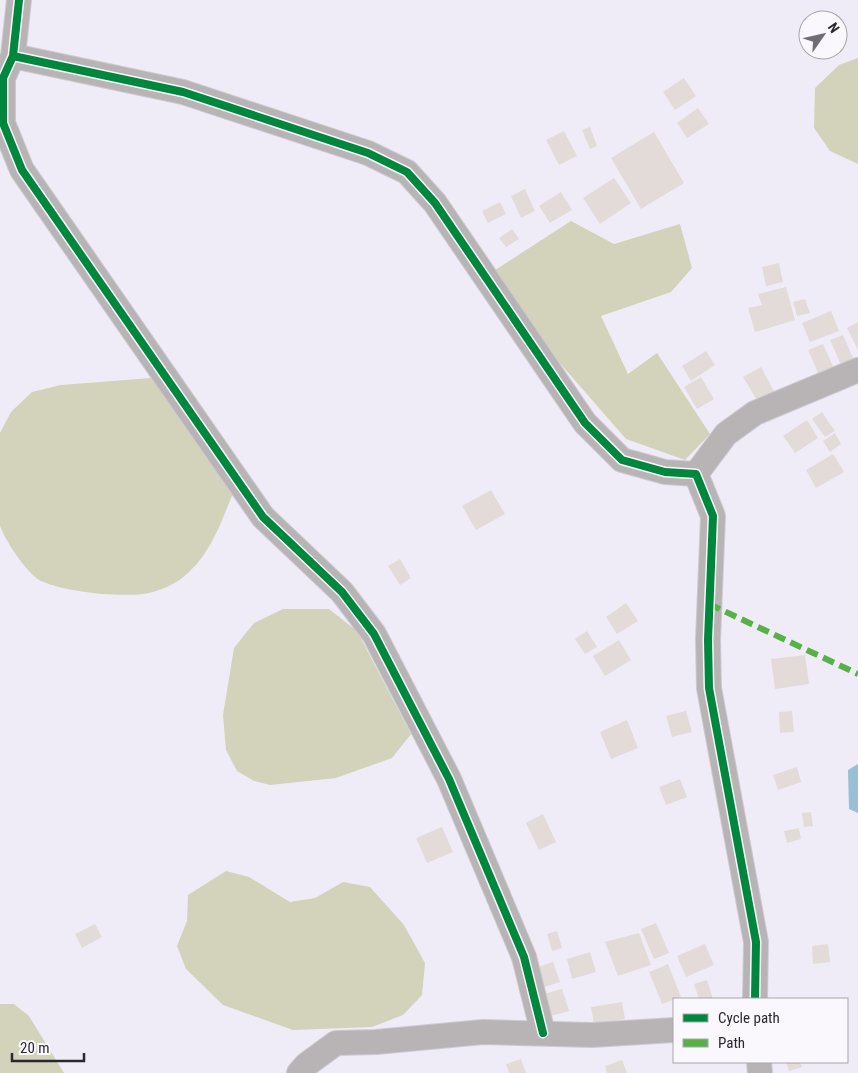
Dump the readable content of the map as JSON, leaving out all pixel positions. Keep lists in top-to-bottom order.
{
  "legend": ["Cycle path", "Path"],
  "scale_bar": "20 m",
  "north": "top right"
}
